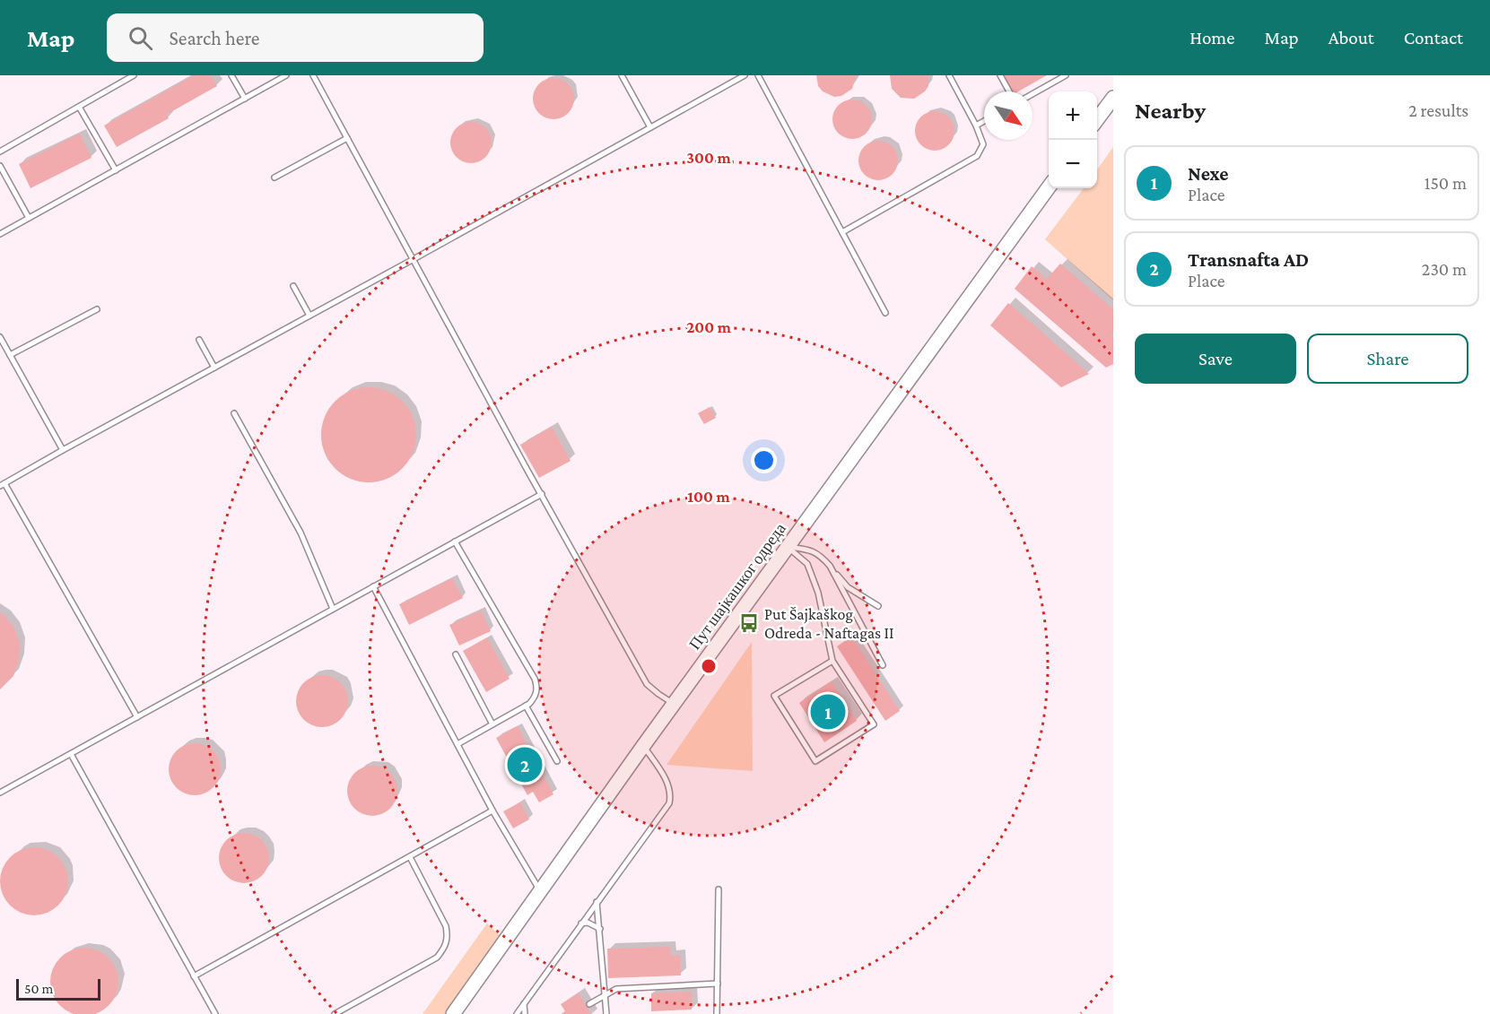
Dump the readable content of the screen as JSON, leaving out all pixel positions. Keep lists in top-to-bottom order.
{
  "streets": {
    "street": ["Пут шајкашког одреда"]
  },
  "places": {
    "bus stop": ["Put Šajkaškog Odreda - Naftagas II"]
  },
  "scale_bar": "50 m",
  "north": "bottom right",
  "page": {
    "header": "Map",
    "search": "Search here",
    "nav": [
      "Home",
      "Map",
      "About",
      "Contact"
    ],
    "heading": ["Nearby", "2 results"],
    "map_buttons": ["+", "−"],
    "list": [
      {
        "mark": "1",
        "name": "Nexe",
        "note": "Place",
        "value": "150 m"
      },
      {
        "mark": "2",
        "name": "Transnafta AD",
        "note": "Place",
        "value": "230 m"
      }
    ],
    "buttons": ["Save", "Share"],
    "pins": ["1", "2"],
    "scale": "50 m"
  },
  "rings": ["300 m", "200 m", "100 m"]
}
